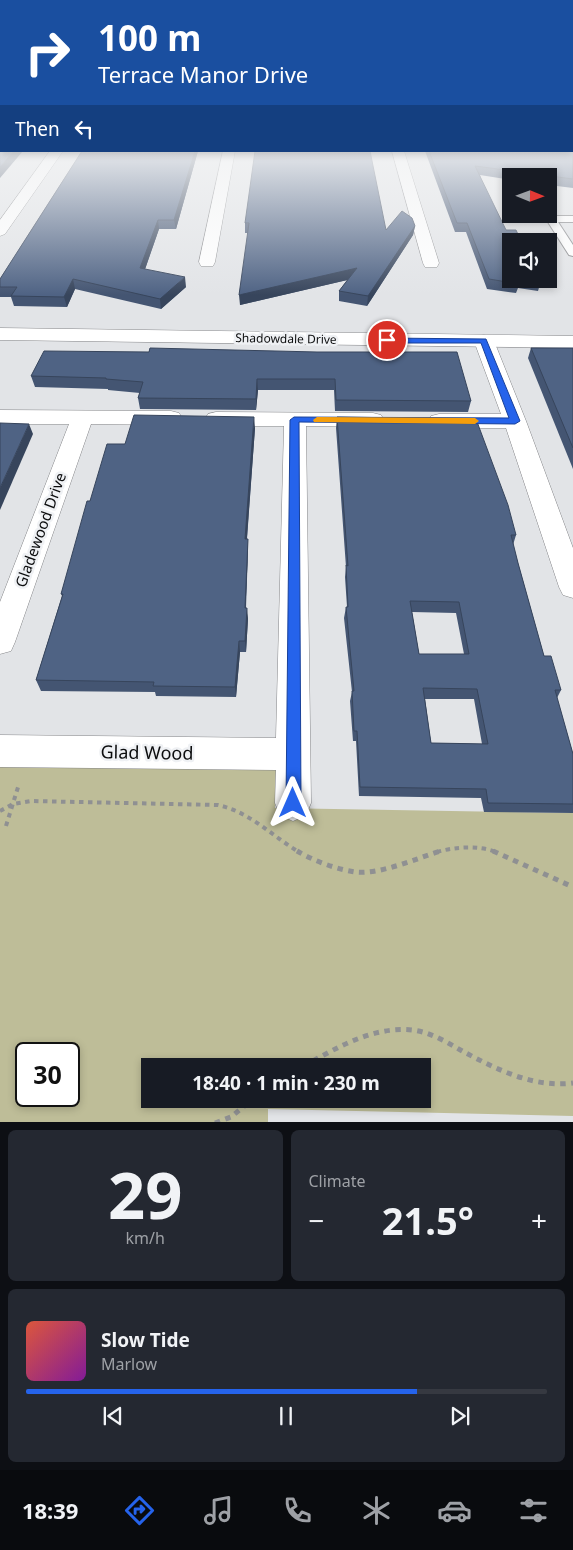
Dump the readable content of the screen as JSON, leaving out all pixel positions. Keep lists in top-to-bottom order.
{
  "streets": {
    "street": ["Shadowdale Drive", "Gladewood Drive", "Glad Wood"]
  },
  "north": "right",
  "page": {
    "turn": ["100 m", "Terrace Manor Drive"],
    "then": "Then",
    "limit": "30",
    "trip": "18:40 · 1 min · 230 m",
    "tile": [
      ["29", "km/h"],
      "Climate"
    ],
    "heat": ["−", "21.5°", "+"],
    "song": ["Slow Tide", "Marlow"],
    "tabs": "18:39"
  }
}
